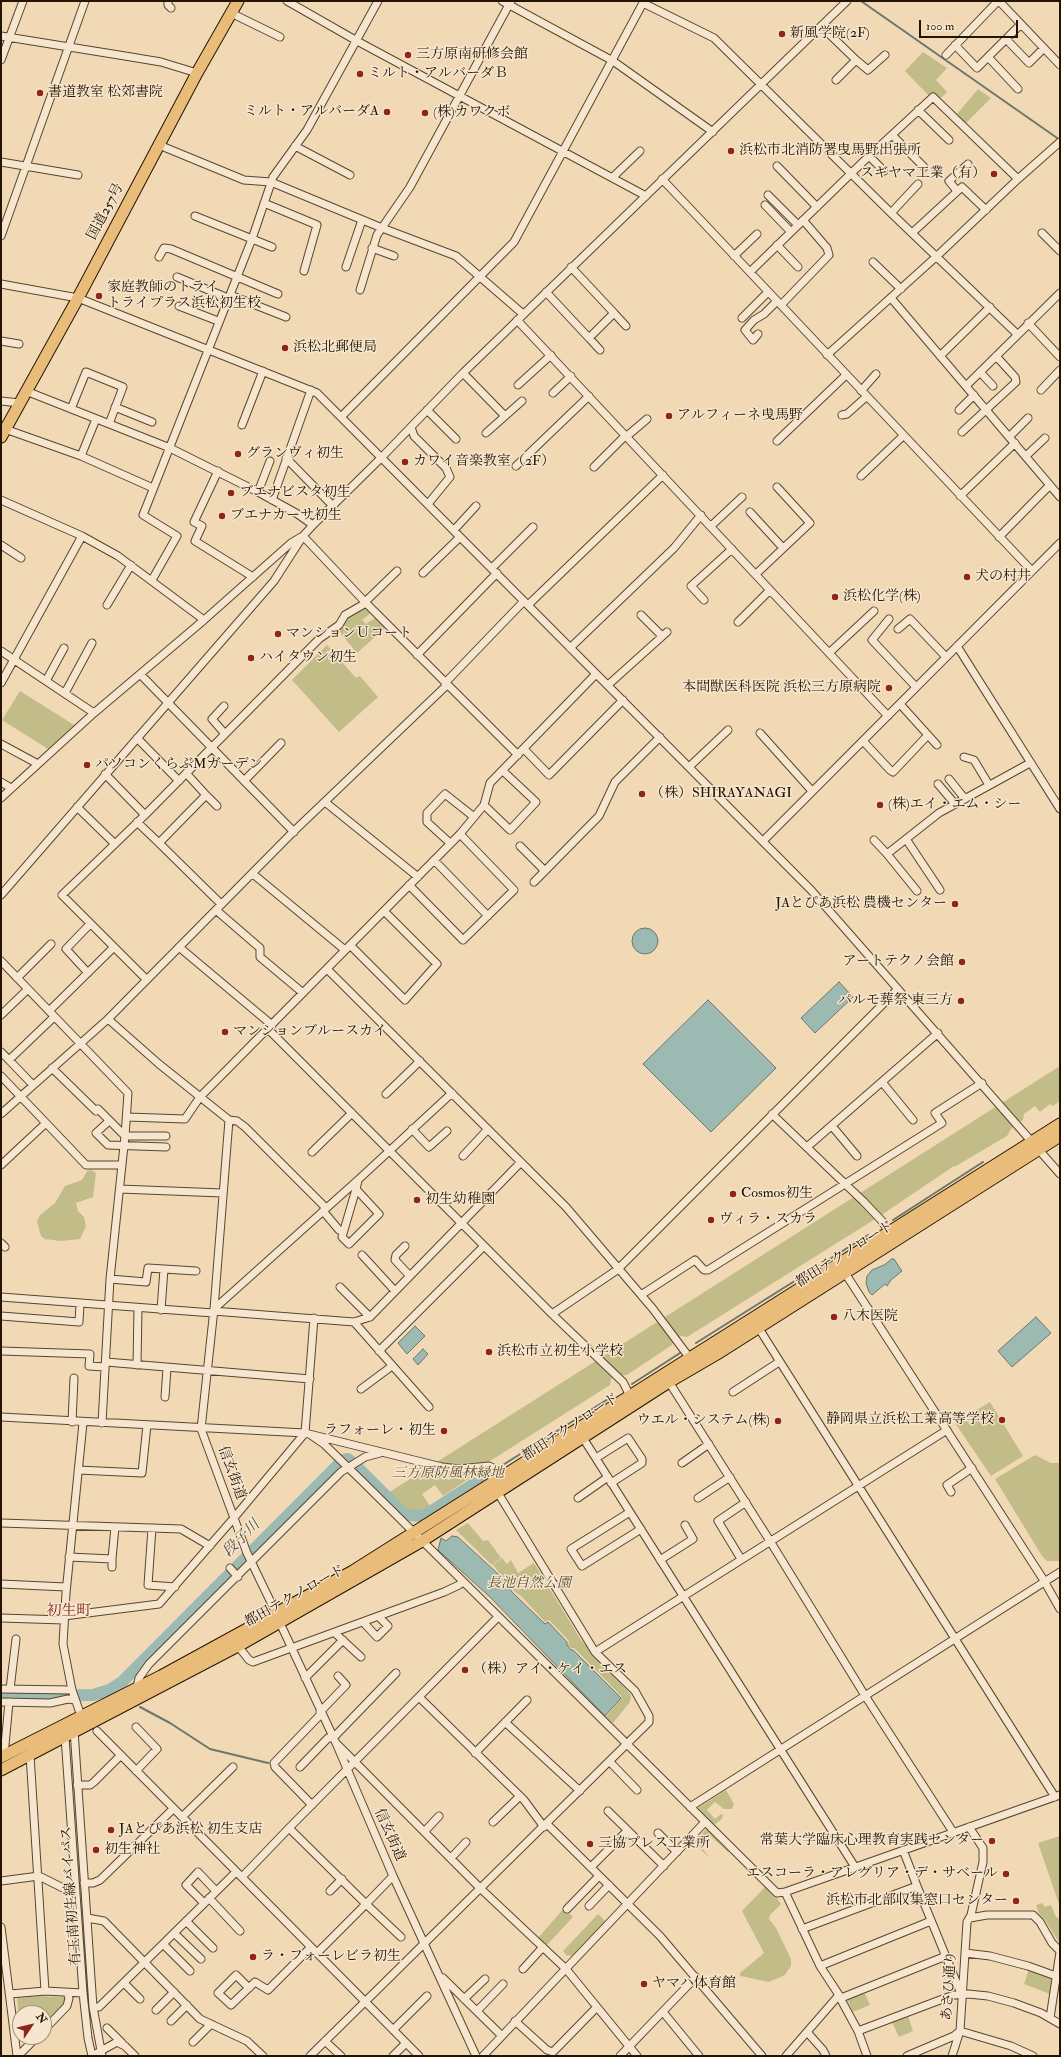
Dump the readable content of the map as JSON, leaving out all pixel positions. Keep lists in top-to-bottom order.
{
  "streets": {
    "highway": ["国道257号", "都田テクノロード"],
    "street": ["信玄街道", "有玉南初生線バイパス", "あさひ通り"]
  },
  "crossings": [
    ["都田テクノロード", "信玄街道"],
    ["都田テクノロード", "有玉南初生線バイパス"]
  ],
  "districts": ["初生町"],
  "water": ["段子川"],
  "parks": ["三方原防風林緑地", "長池自然公園"],
  "places": [
    "新風学院(2F)",
    "三方原南研修会館",
    "ミルト・アルバーダＢ",
    "書道教室 松郊書院",
    "ミルト・アルバーダA",
    "(株)カワクボ",
    "浜松市北消防署曳馬野出張所",
    "スギヤマ工業（有）",
    "家庭教師のトライ トライプラス浜松初生校",
    "浜松北郵便局",
    "アルフィーネ曵馬野",
    "グランヴィ初生",
    "カワイ音楽教室（2F）",
    "ブエナビスタ初生",
    "ブエナカーサ初生",
    "犬の村井",
    "浜松化学(株)",
    "マンションＵコート",
    "ハイタウン初生",
    "本間獣医科医院 浜松三方原病院",
    "パソコンくらぶMガーデン",
    "（株）SHIRAYANAGI",
    "(株)エイ・エム・シー",
    "JAとぴあ浜松 農機センター",
    "アートテクノ会館",
    "パルモ葬祭 東三方",
    "マンションブルースカイ",
    "Cosmos初生",
    "初生幼稚園",
    "ヴィラ・スカラ",
    "八木医院",
    "浜松市立初生小学校",
    "静岡県立浜松工業高等学校",
    "ウエル・システム(株)",
    "ラフォーレ・初生",
    "（株）アイ・ケイ・エス",
    "JAとぴあ浜松 初生支店",
    "常葉大学臨床心理教育実践センター",
    "三協プレス工業所",
    "初生神社",
    "エスコーラ・アレグリア・デ・サベール",
    "浜松市北部収集窓口センター",
    "ラ・フォーレビラ初生",
    "ヤマハ体育館"
  ],
  "scale_bar": "100 m",
  "north": "top right"
}
